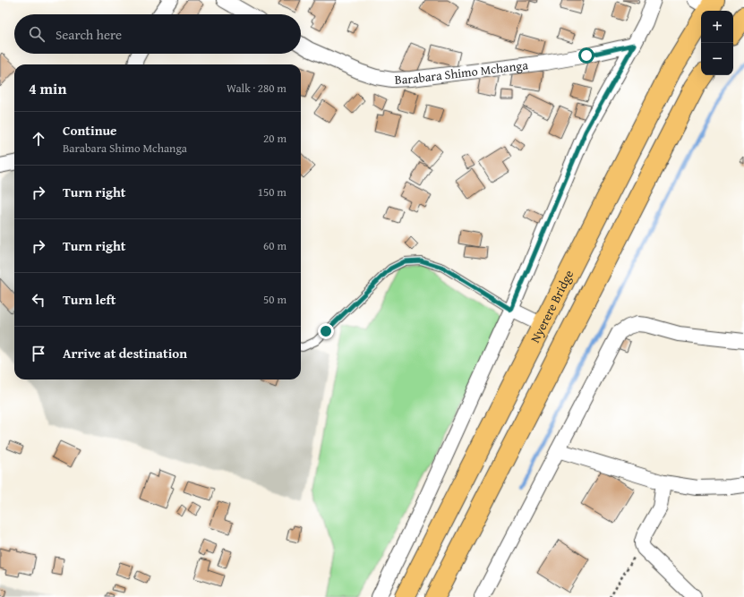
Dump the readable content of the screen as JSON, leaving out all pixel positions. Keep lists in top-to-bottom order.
{
  "streets": {
    "main road": ["Nyerere Bridge"],
    "street": ["Barabara Shimo Mchanga"]
  },
  "page": {
    "map_buttons": ["+", "−"],
    "search": "Search here",
    "heading": ["4 min", "Walk · 280 m"],
    "list": [
      ["Continue", "Barabara Shimo Mchanga", "20 m"],
      ["Turn right", "150 m"],
      ["Turn right", "60 m"],
      ["Turn left", "50 m"],
      "Arrive at destination"
    ]
  }
}
